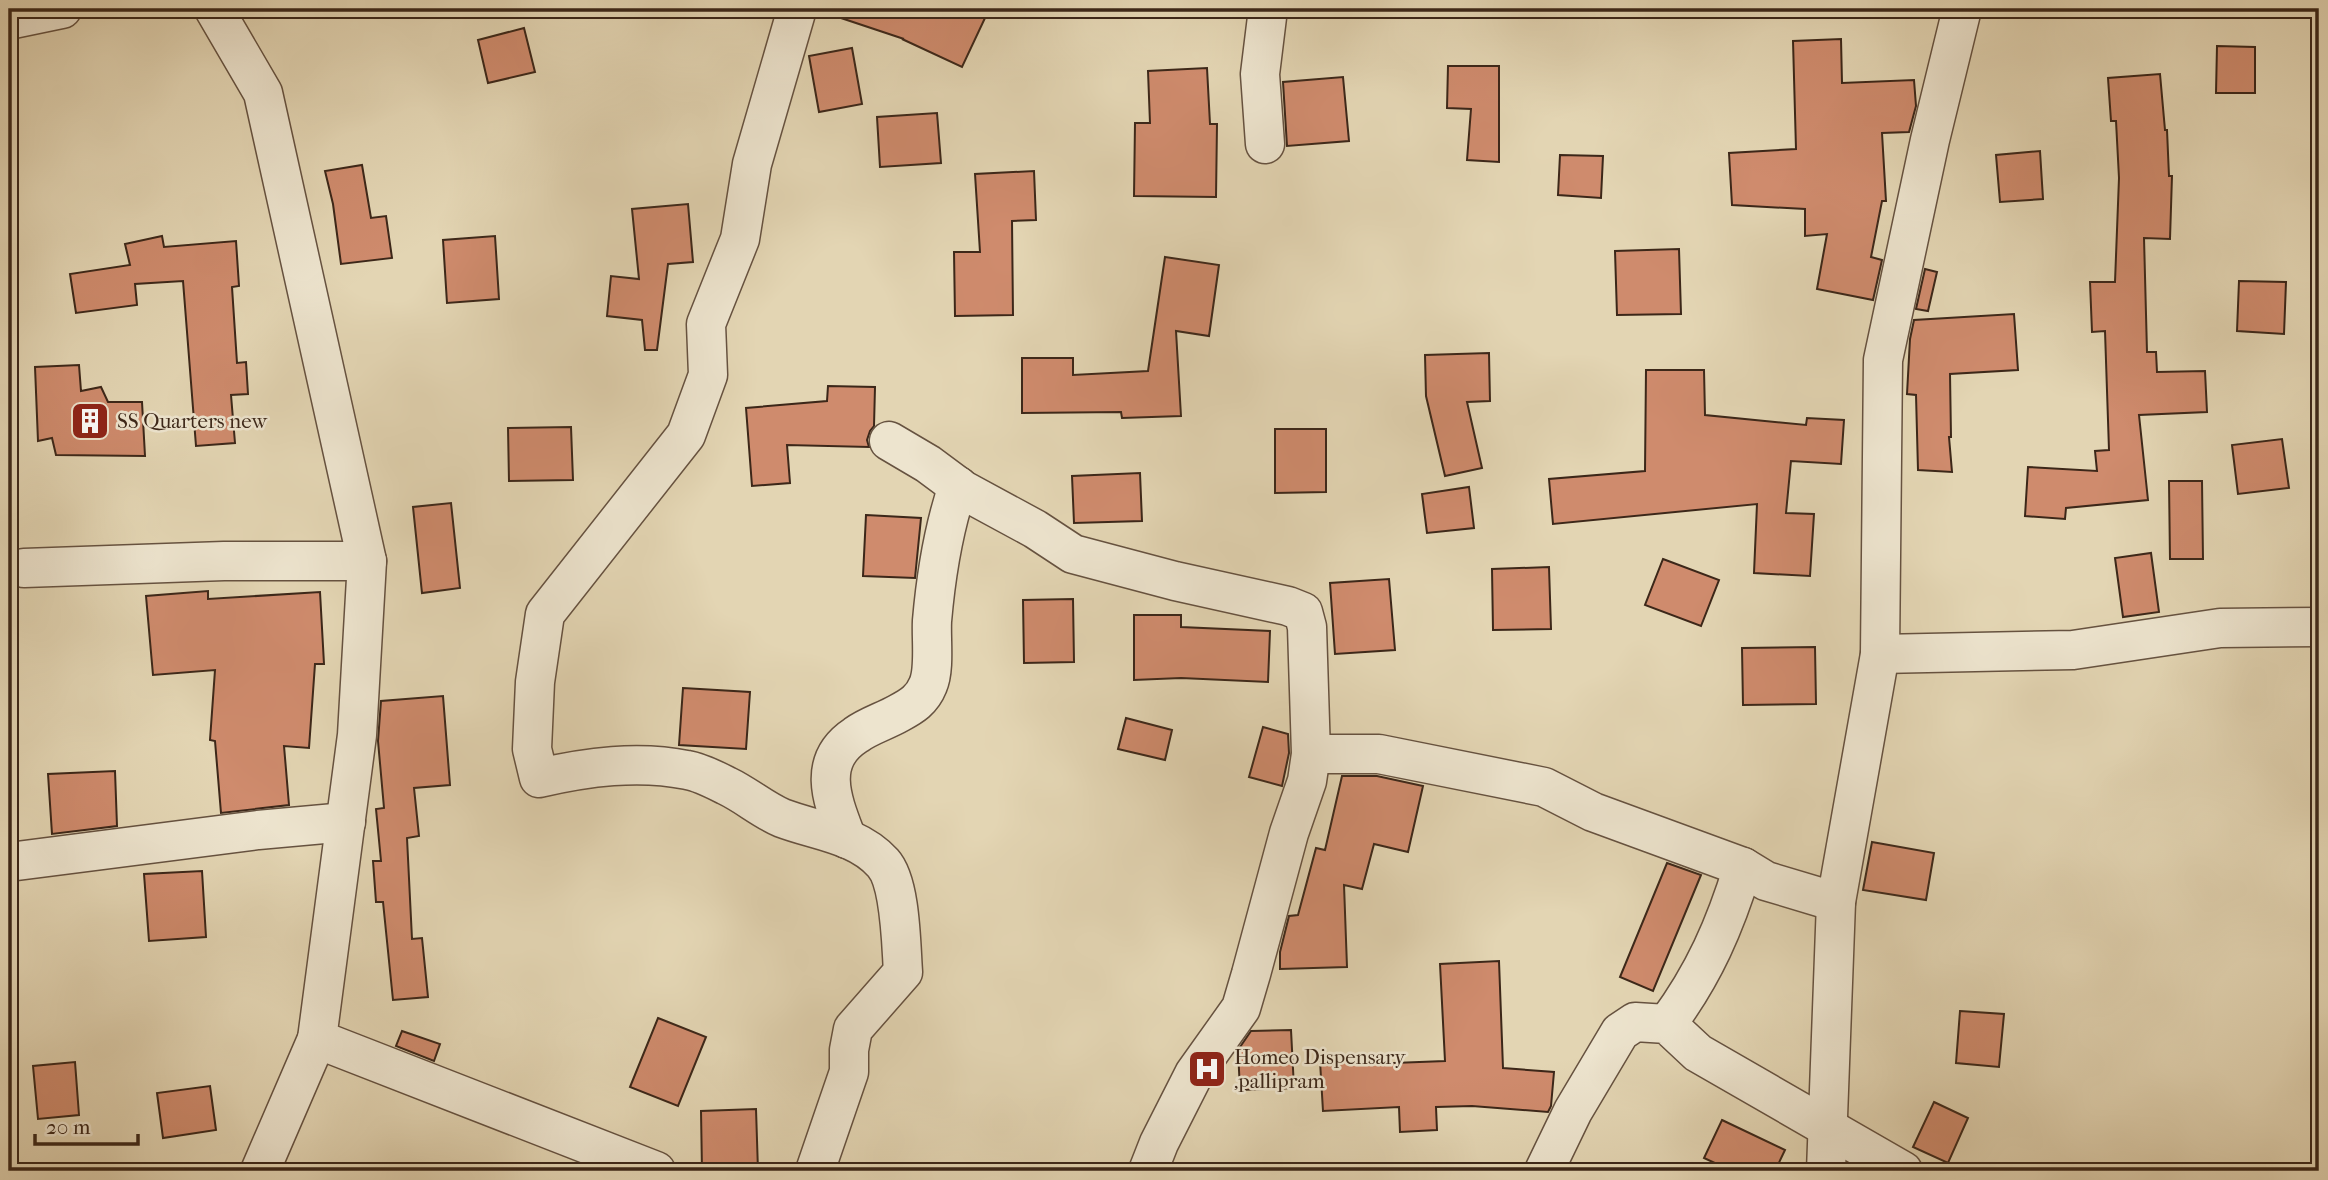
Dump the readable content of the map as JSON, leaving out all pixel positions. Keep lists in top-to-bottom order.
{
  "places": {
    "building": ["SS Quarters new"],
    "hospital": ["Homeo Dispensary ,pallipram"]
  },
  "scale_bar": "20 m"
}
